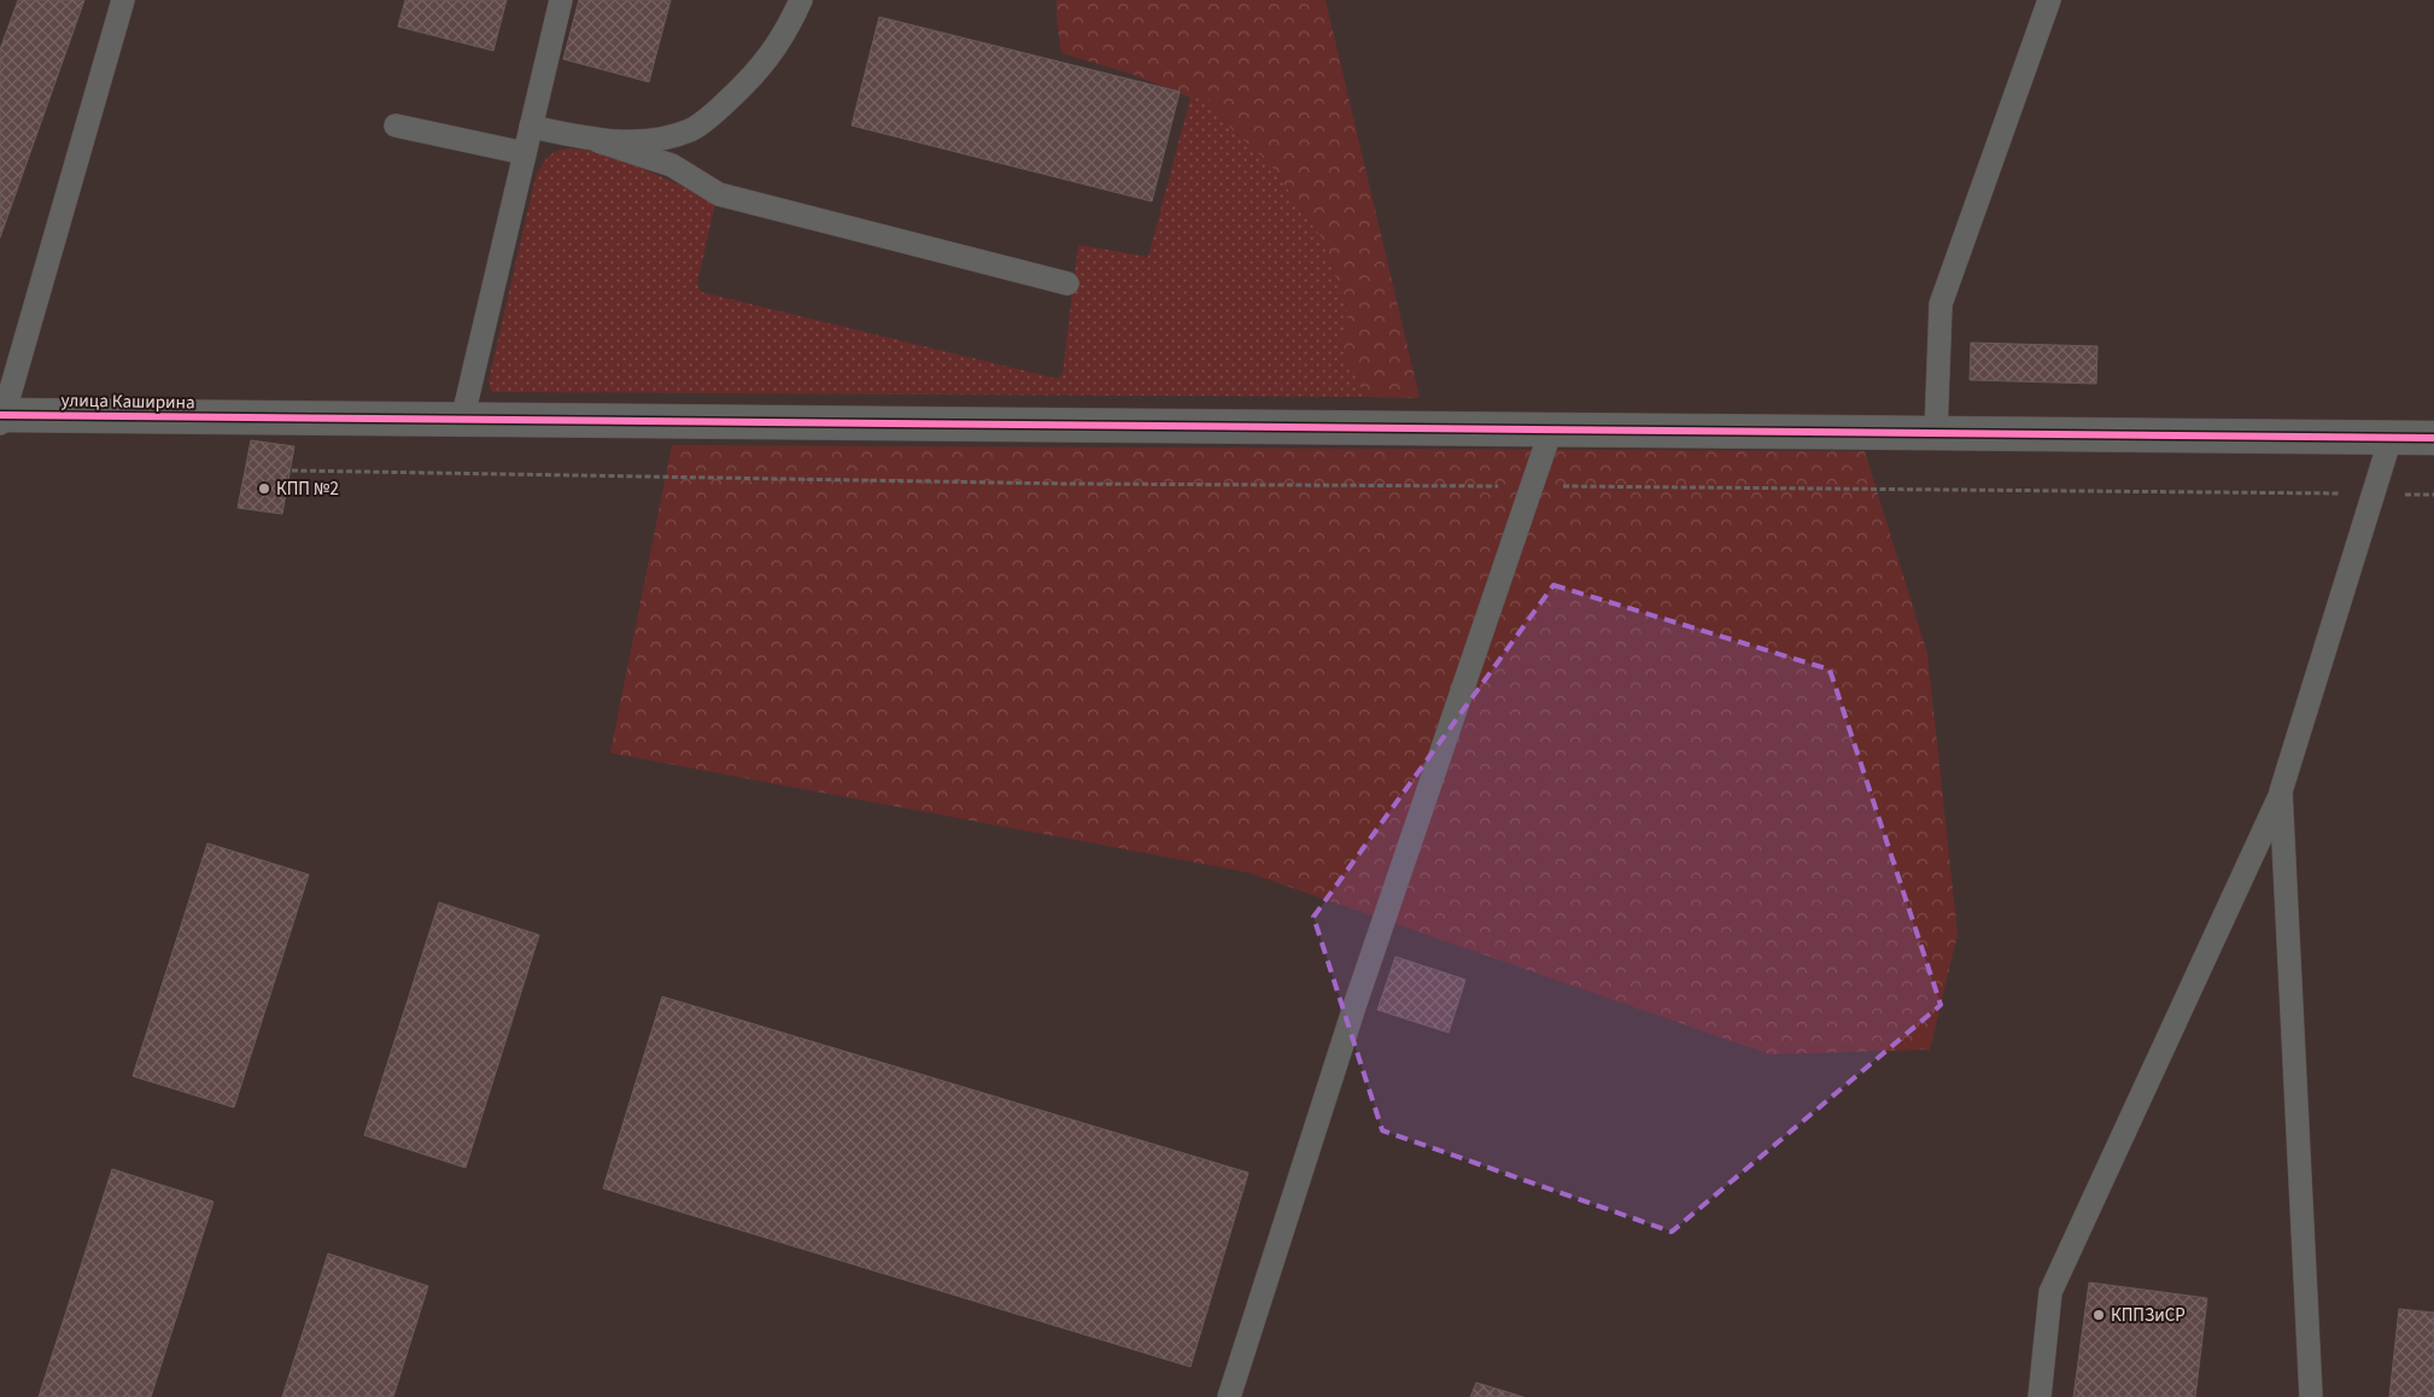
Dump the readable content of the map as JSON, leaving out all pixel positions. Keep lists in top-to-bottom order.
{
  "streets": {
    "street": ["улица Каширина"]
  },
  "places": ["КПП №2", "КППЗиСР"]
}
